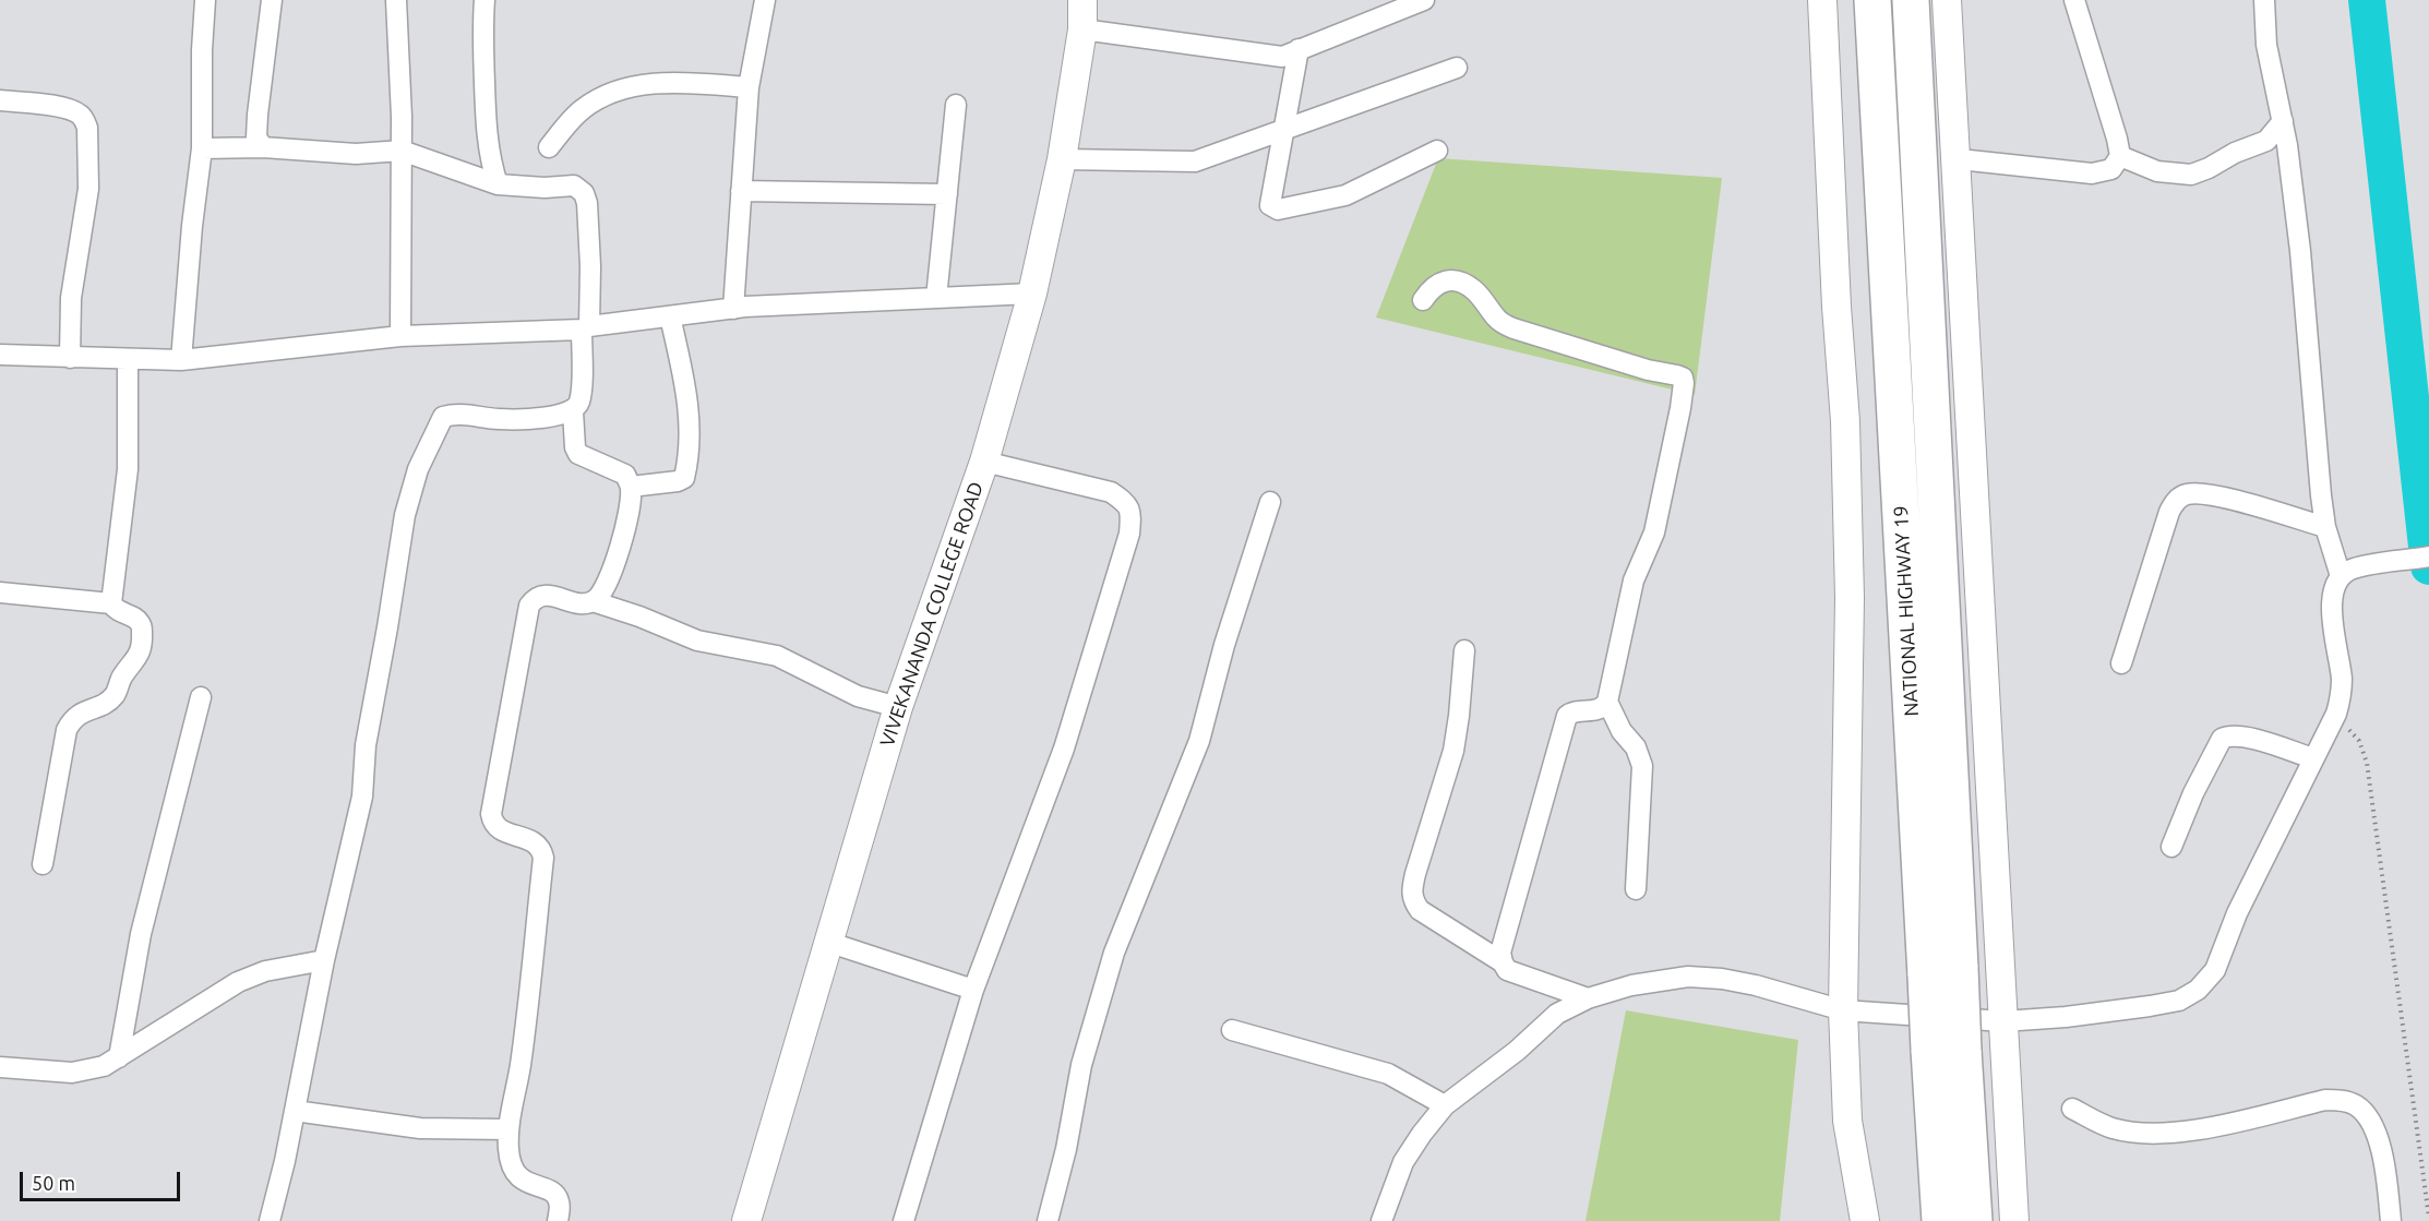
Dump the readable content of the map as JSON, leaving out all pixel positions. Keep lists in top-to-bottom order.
{
  "streets": {
    "highway": ["NATIONAL HIGHWAY 19"],
    "main road": ["VIVEKANANDA COLLEGE ROAD"]
  },
  "scale_bar": "50 m"
}
